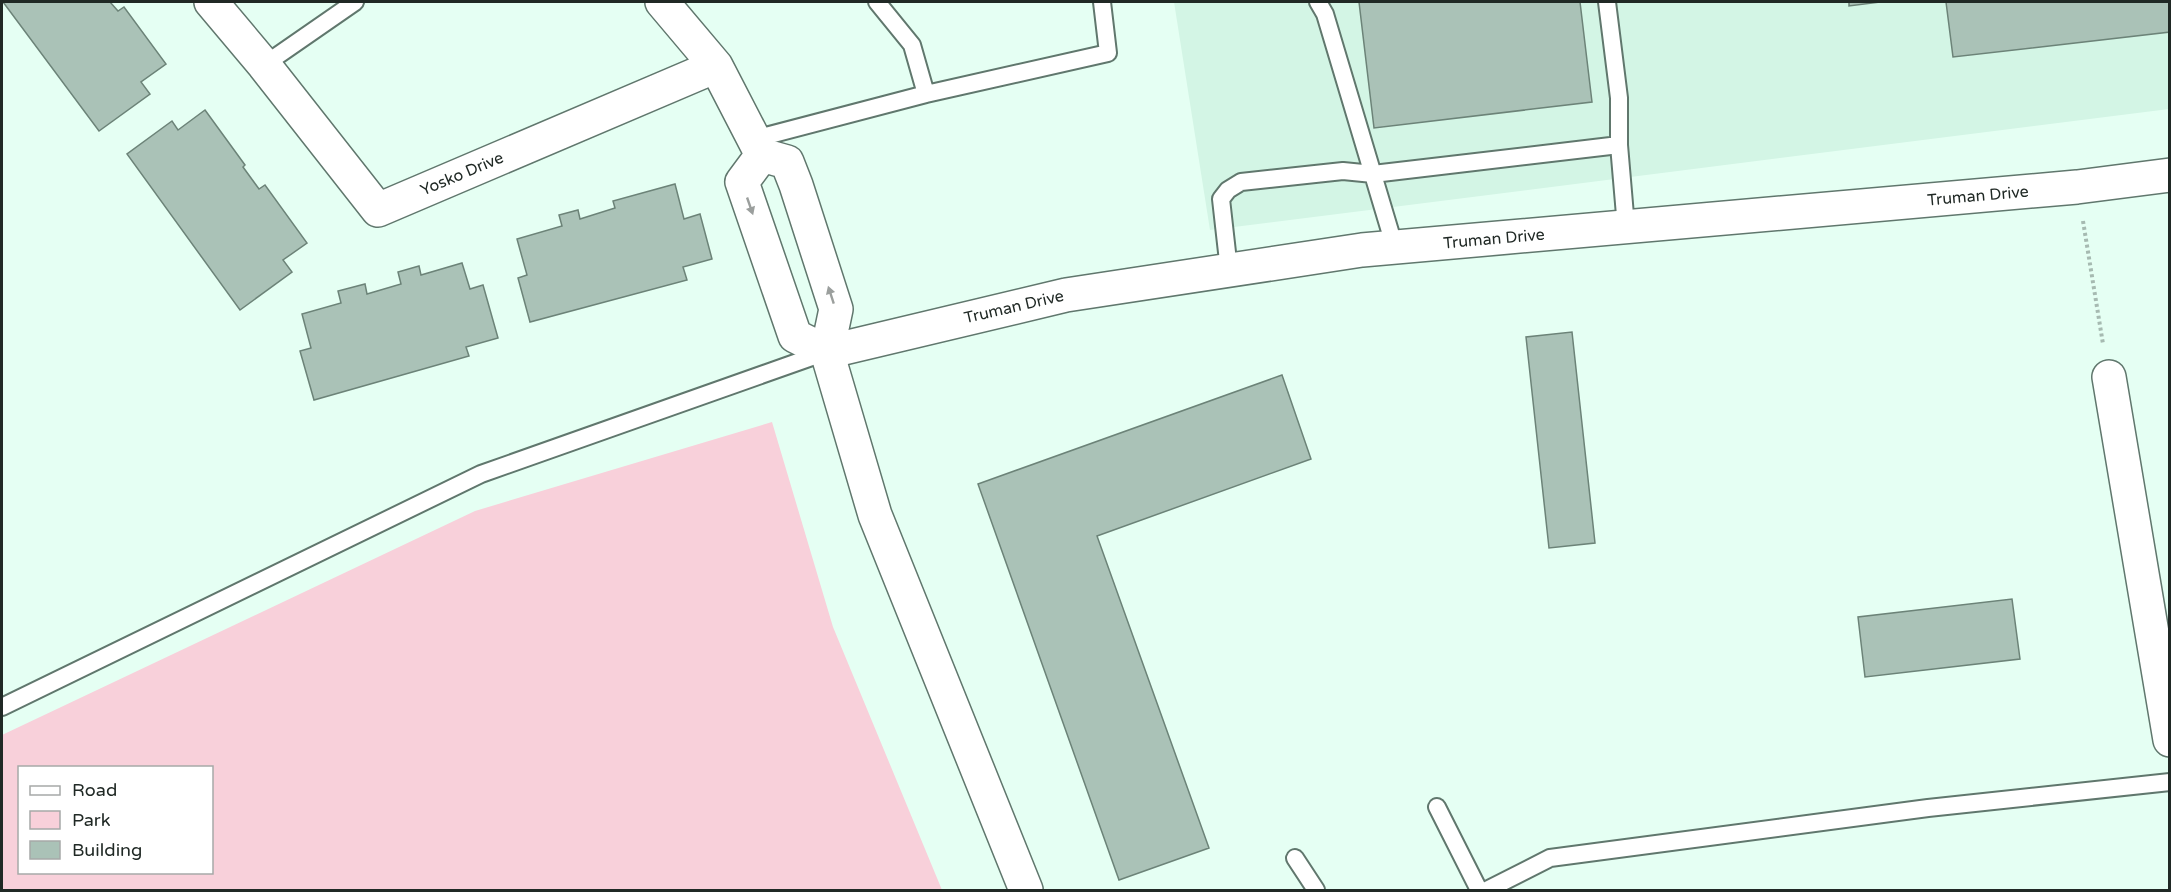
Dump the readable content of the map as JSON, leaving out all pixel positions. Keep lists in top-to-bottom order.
{
  "streets": {
    "street": ["Yosko Drive", "Truman Drive"]
  },
  "legend": ["Road", "Park", "Building"]
}
